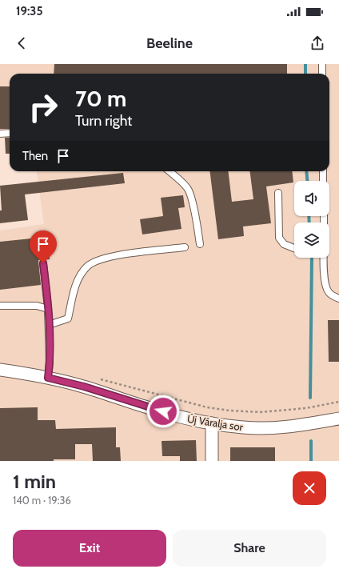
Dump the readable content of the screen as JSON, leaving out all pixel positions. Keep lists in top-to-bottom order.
{
  "streets": {
    "street": ["Új Váralja sor"]
  },
  "page": {
    "status": "19:35",
    "header": "Beeline",
    "turn": ["70 m", "Turn right"],
    "then": "Then",
    "heading": ["1 min", "140 m · 19:36"],
    "buttons": ["Exit", "Share"]
  }
}
